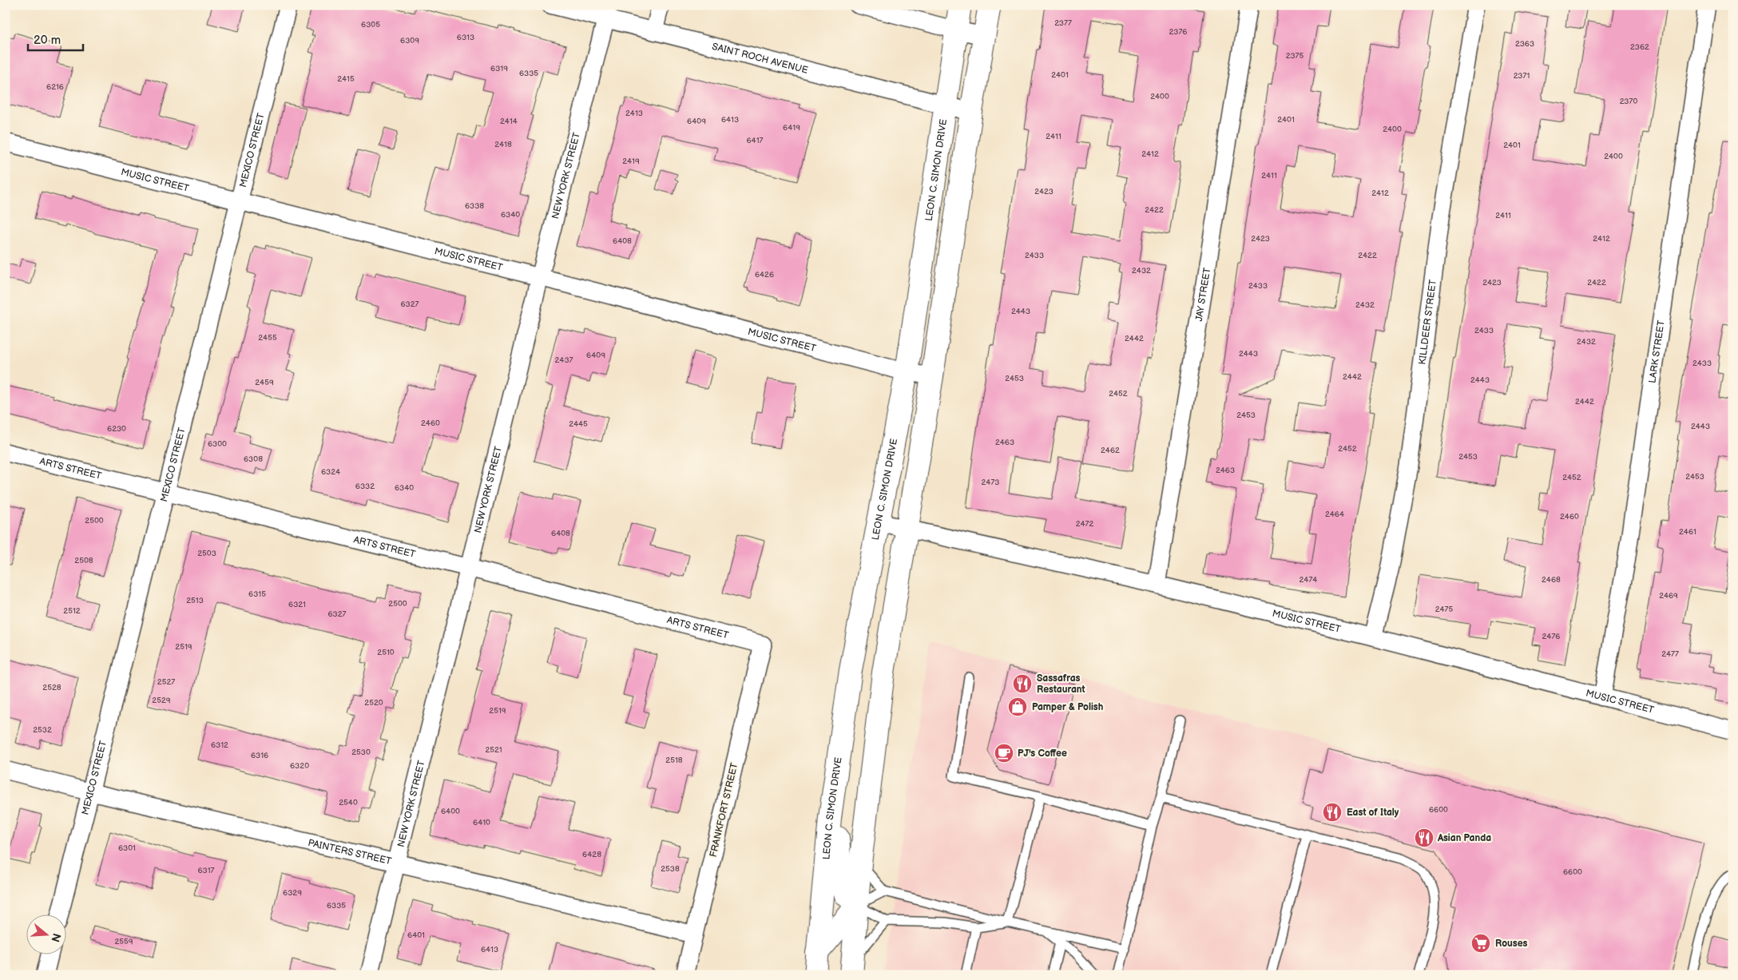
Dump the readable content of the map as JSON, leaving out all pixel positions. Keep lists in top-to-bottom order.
{
  "streets": {
    "main road": ["LEON C. SIMON DRIVE"],
    "street": [
      "SAINT ROCH AVENUE",
      "MEXICO STREET",
      "NEW YORK STREET",
      "MUSIC STREET",
      "JAY STREET",
      "KILLDEER STREET",
      "LARK STREET",
      "ARTS STREET",
      "FRANKFORT STREET",
      "PAINTERS STREET"
    ]
  },
  "crossings": [
    ["SAINT ROCH AVENUE", "LEON C. SIMON DRIVE"],
    ["SAINT ROCH AVENUE", "NEW YORK STREET"],
    ["MEXICO STREET", "MUSIC STREET"],
    ["MEXICO STREET", "ARTS STREET"],
    ["MEXICO STREET", "PAINTERS STREET"],
    ["LEON C. SIMON DRIVE", "MUSIC STREET"],
    ["NEW YORK STREET", "MUSIC STREET"],
    ["NEW YORK STREET", "ARTS STREET"],
    ["NEW YORK STREET", "PAINTERS STREET"],
    ["MUSIC STREET", "JAY STREET"],
    ["MUSIC STREET", "KILLDEER STREET"],
    ["MUSIC STREET", "LARK STREET"],
    ["ARTS STREET", "FRANKFORT STREET"],
    ["FRANKFORT STREET", "PAINTERS STREET"]
  ],
  "places": {
    "restaurant": ["Sassafras Restaurant", "East of Italy", "Asian Panda"],
    "shop": ["Pamper & Polish"],
    "cafe": ["PJ's Coffee"],
    "supermarket": ["Rouses"]
  },
  "house_numbers": [
    "2377",
    "6305",
    "2376",
    "6313",
    "6309",
    "2363",
    "2362",
    "2375",
    "6319",
    "6335",
    "2401",
    "2371",
    "2415",
    "6216",
    "2400",
    "2370",
    "2413",
    "6413",
    "2401",
    "2414",
    "6409",
    "6419",
    "2400",
    "2411",
    "6417",
    "2418",
    "2401",
    "2412",
    "2400",
    "2419",
    "2411",
    "2423",
    "2412",
    "6338",
    "2422",
    "6340",
    "2411",
    "2423",
    "2412",
    "6408",
    "2433",
    "2422",
    "2432",
    "6426",
    "2423",
    "2422",
    "2433",
    "6327",
    "2432",
    "2443",
    "2433",
    "2455",
    "2442",
    "2432",
    "2443",
    "6409",
    "2437",
    "2433",
    "2442",
    "2453",
    "2443",
    "2459",
    "2452",
    "2442",
    "2453",
    "2460",
    "2445",
    "2443",
    "6230",
    "2463",
    "6300",
    "2452",
    "2462",
    "2453",
    "6308",
    "2463",
    "6324",
    "2453",
    "2452",
    "2473",
    "6332",
    "6340",
    "2464",
    "2460",
    "2500",
    "2472",
    "2461",
    "6408",
    "2503",
    "2508",
    "2474",
    "2468",
    "6315",
    "2469",
    "2513",
    "2500",
    "6321",
    "2475",
    "2512",
    "6327",
    "2476",
    "2519",
    "2510",
    "2477",
    "2527",
    "2528",
    "2529",
    "2520",
    "2519",
    "2532",
    "6312",
    "2521",
    "2530",
    "6316",
    "2518",
    "6320",
    "2540",
    "6600",
    "6400",
    "6410",
    "6301",
    "6428",
    "2538",
    "6317",
    "6600",
    "6329",
    "6335",
    "6401",
    "2559",
    "6413"
  ],
  "scale_bar": "20 m",
  "north": "right"
}
